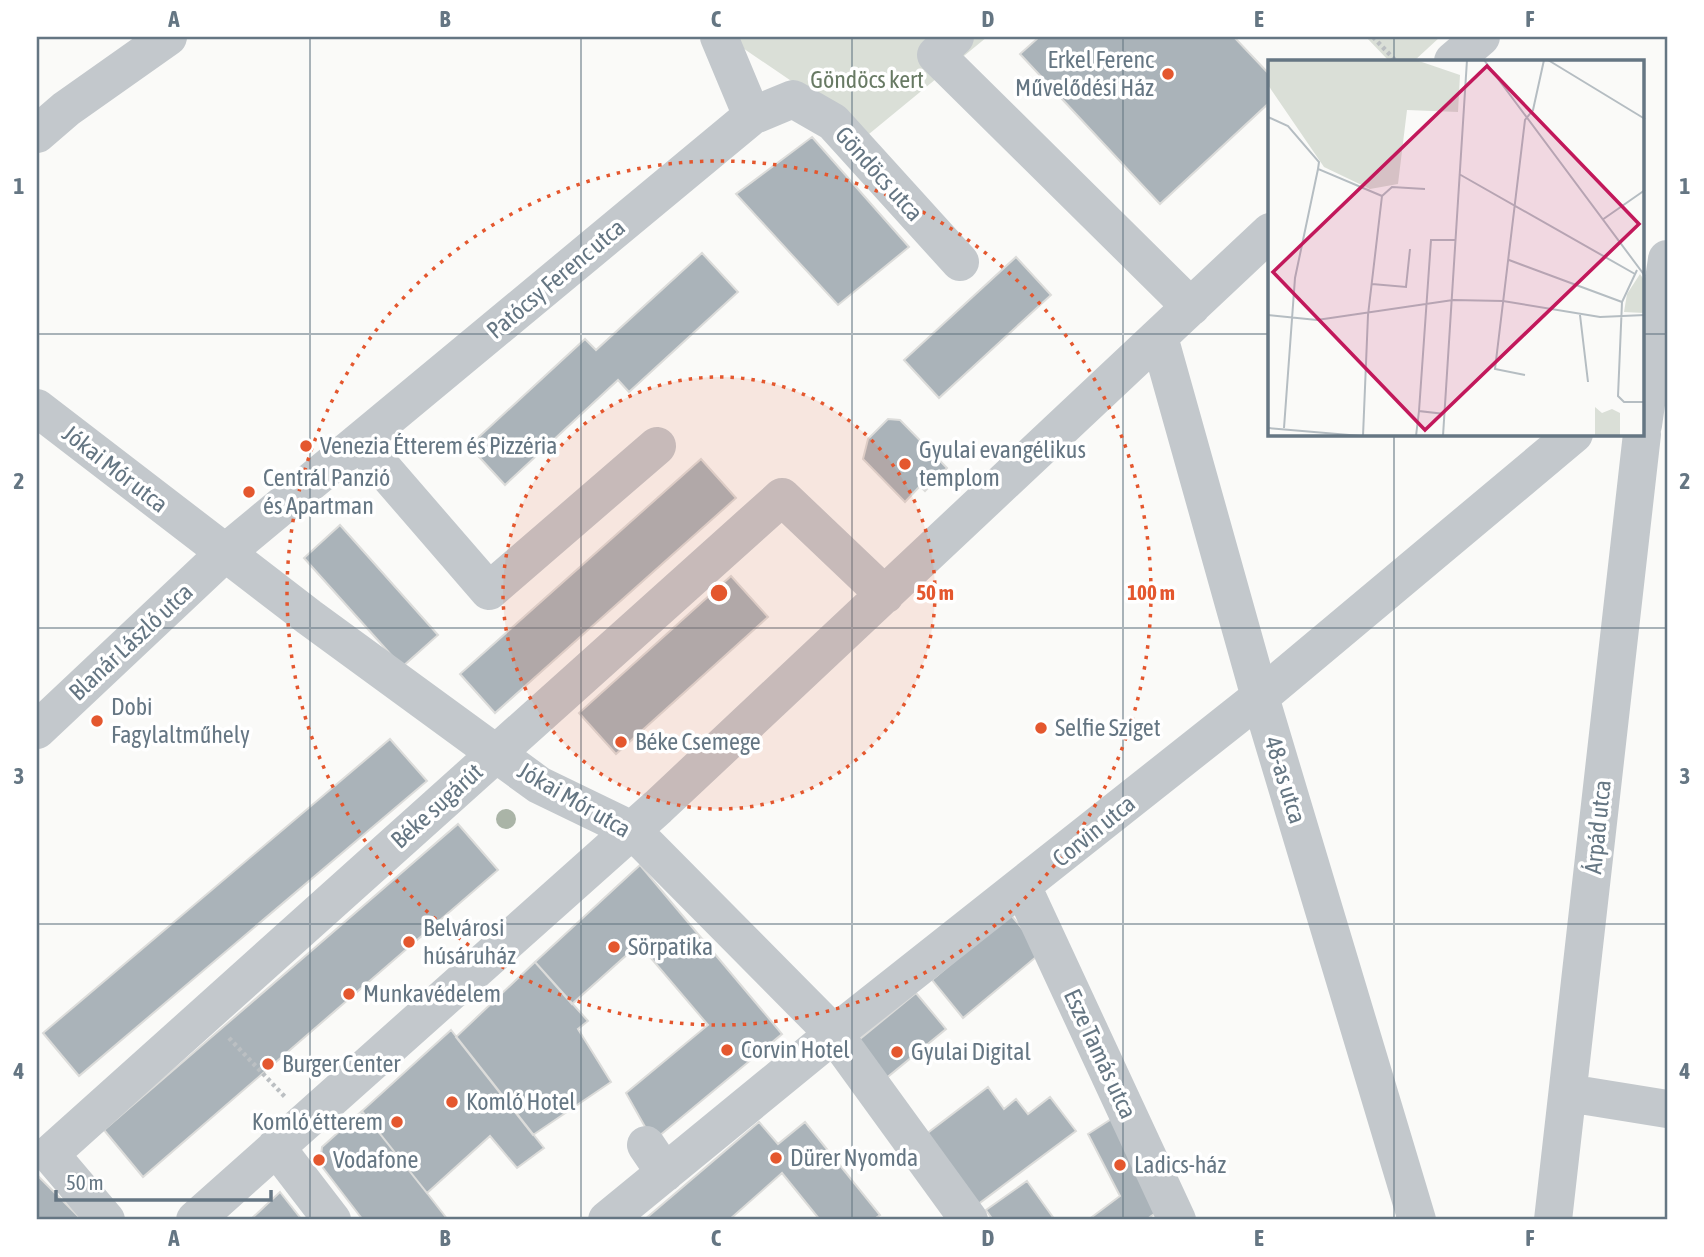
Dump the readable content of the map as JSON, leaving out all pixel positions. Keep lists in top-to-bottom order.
{
  "streets": {
    "street": [
      "Göndöcs utca",
      "Patócsy Ferenc utca",
      "Jókai Mór utca",
      "Blanár László utca",
      "48-as utca",
      "Béke sugárút",
      "Árpád utca",
      "Corvin utca",
      "Esze Tamás utca"
    ]
  },
  "crossings": [
    ["Göndöcs utca", "Patócsy Ferenc utca"],
    ["Patócsy Ferenc utca", "Jókai Mór utca"],
    ["Patócsy Ferenc utca", "Blanár László utca"],
    ["Jókai Mór utca", "Blanár László utca"],
    ["Jókai Mór utca", "Béke sugárút"],
    ["Jókai Mór utca", "Corvin utca"],
    ["48-as utca", "Corvin utca"],
    ["Corvin utca", "Esze Tamás utca"]
  ],
  "parks": ["Göndöcs kert"],
  "places": [
    "Erkel Ferenc Művelődési Ház",
    "Venezia Étterem és Pizzéria",
    "Gyulai evangélikus templom",
    "Centrál Panzió és Apartman",
    "Dobi Fagylaltműhely",
    "Selfie Sziget",
    "Béke Csemege",
    "Belvárosi húsáruház",
    "Sörpatika",
    "Munkavédelem",
    "Corvin Hotel",
    "Gyulai Digital",
    "Burger Center",
    "Komló Hotel",
    "Komló étterem",
    "Dürer Nyomda",
    "Vodafone",
    "Ladics-ház"
  ],
  "scale_bar": "50 m",
  "grid": {
    "columns": [
      "A",
      "B",
      "C",
      "D",
      "E",
      "F"
    ],
    "rows": [
      "1",
      "2",
      "3",
      "4"
    ]
  },
  "rings": ["50 m", "100 m"]
}
